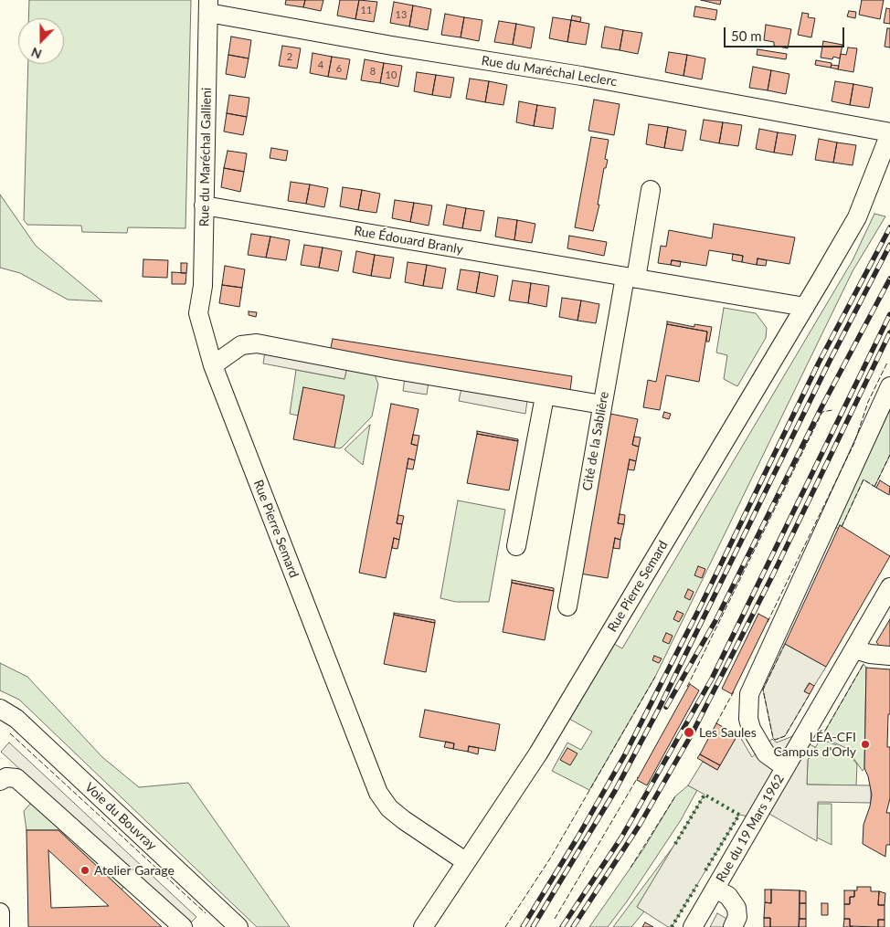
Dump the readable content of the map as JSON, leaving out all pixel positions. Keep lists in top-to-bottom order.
{
  "streets": {
    "street": [
      "Rue du Maréchal Leclerc",
      "Rue du Maréchal Gallieni",
      "Rue Édouard Branly",
      "Cité de la Sablière",
      "Rue Pierre Semard",
      "Voie du Bouvray",
      "Rue du 19 Mars 1962"
    ]
  },
  "crossings": [
    ["Rue du Maréchal Leclerc", "Rue du Maréchal Gallieni"],
    ["Rue du Maréchal Leclerc", "Rue Pierre Semard"],
    ["Rue du Maréchal Gallieni", "Rue Édouard Branly"],
    ["Rue du Maréchal Gallieni", "Rue Pierre Semard"],
    ["Rue Édouard Branly", "Cité de la Sablière"]
  ],
  "places": ["Les Saules", "LÉA-CFI Campus d'Orly", "Atelier Garage"],
  "house_numbers": [
    "11",
    "13",
    "2",
    "4",
    "6",
    "8",
    "10"
  ],
  "scale_bar": "50 m",
  "north": "bottom"
}
